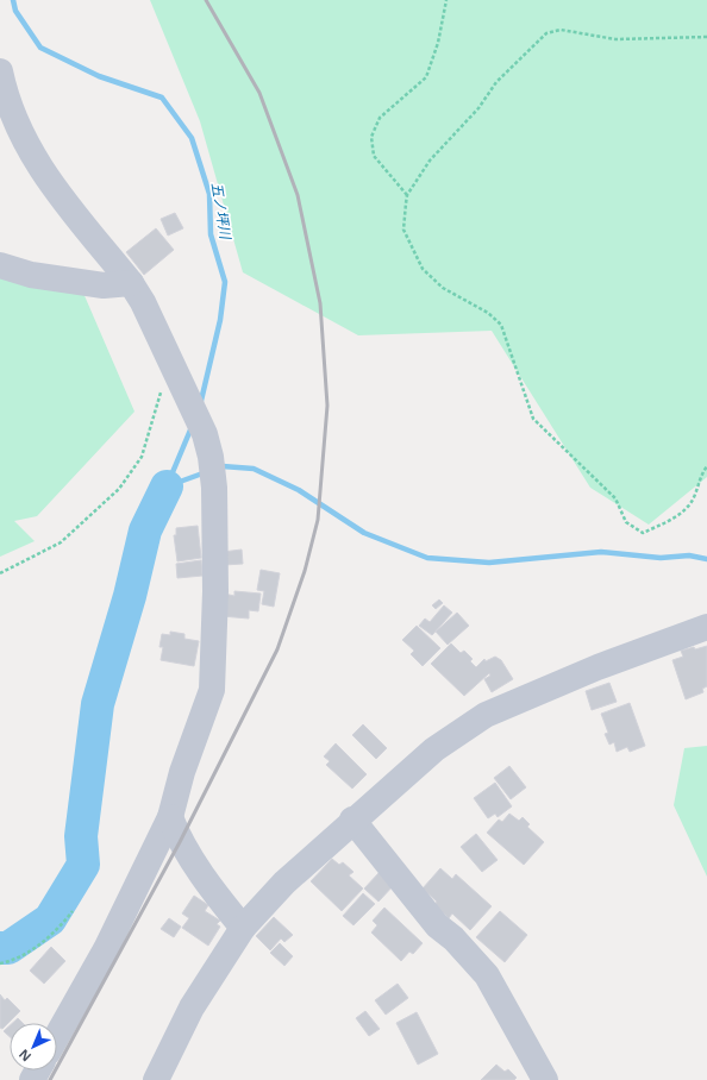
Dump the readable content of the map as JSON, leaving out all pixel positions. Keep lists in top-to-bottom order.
{
  "water": ["五ノ坪川"],
  "north": "bottom left"
}
